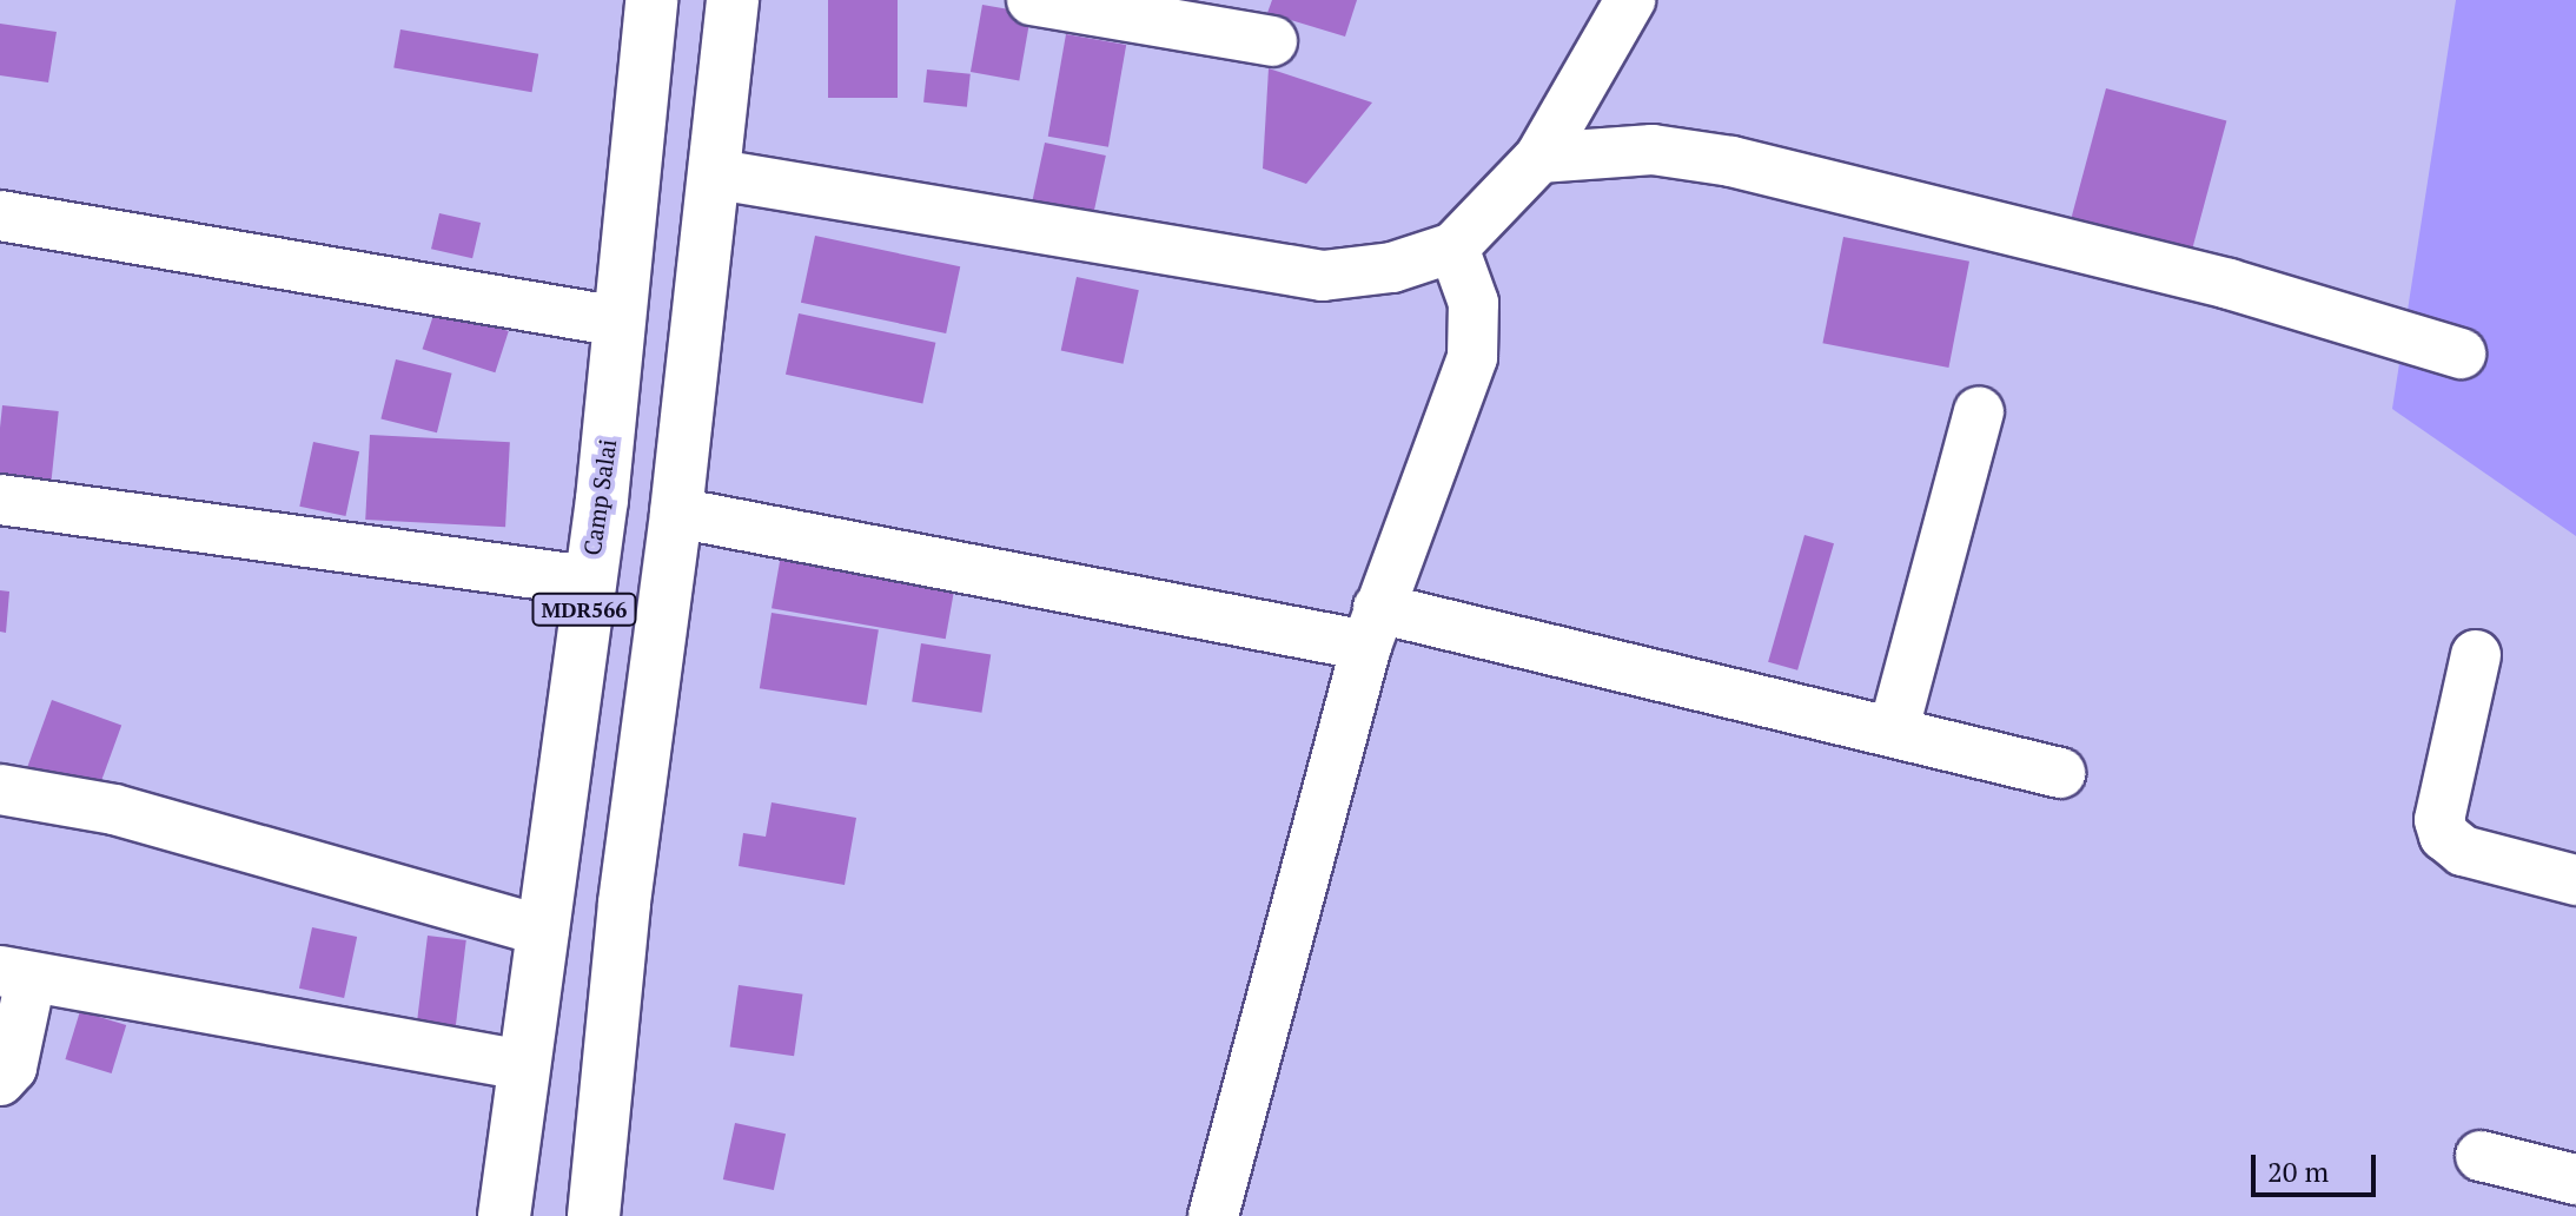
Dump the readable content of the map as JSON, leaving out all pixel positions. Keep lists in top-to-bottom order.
{
  "streets": {
    "main road": ["Camp Salai", "MDR566"]
  },
  "scale_bar": "20 m"
}
